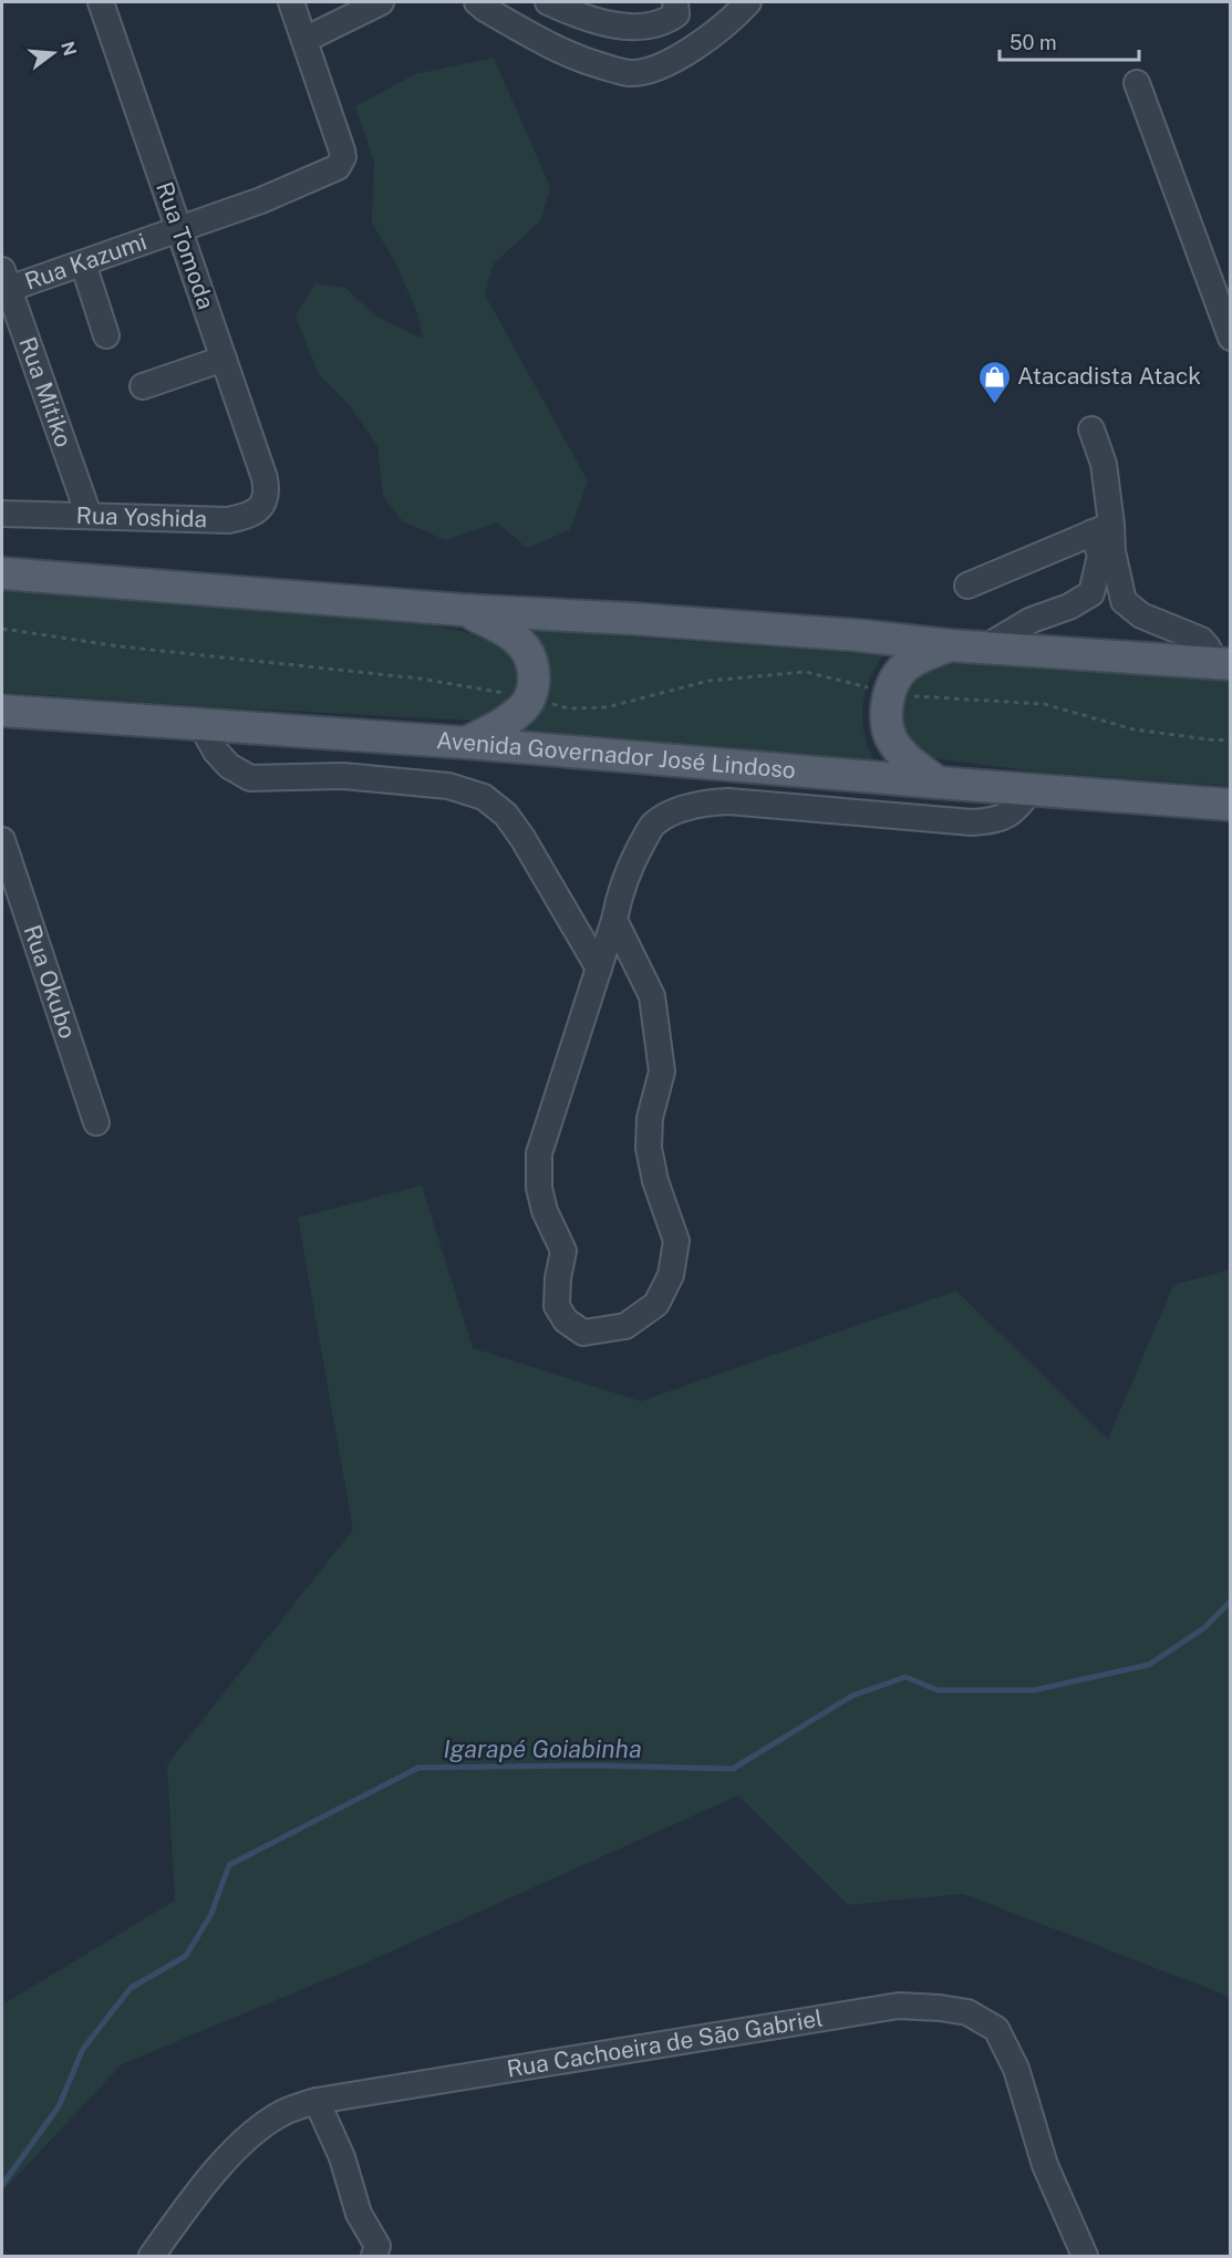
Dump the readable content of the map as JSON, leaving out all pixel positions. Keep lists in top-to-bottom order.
{
  "streets": {
    "main road": ["Avenida Governador José Lindoso"],
    "street": [
      "Rua Tomoda",
      "Rua Kazumi",
      "Rua Mitiko",
      "Rua Yoshida",
      "Rua Okubo",
      "Rua Cachoeira de São Gabriel"
    ]
  },
  "crossings": [
    ["Rua Tomoda", "Rua Kazumi"],
    ["Rua Tomoda", "Rua Yoshida"],
    ["Rua Kazumi", "Rua Mitiko"],
    ["Rua Mitiko", "Rua Yoshida"]
  ],
  "water": ["Igarapé Goiabinha"],
  "places": {
    "shop": ["Atacadista Atack"]
  },
  "scale_bar": "50 m",
  "north": "right"
}
